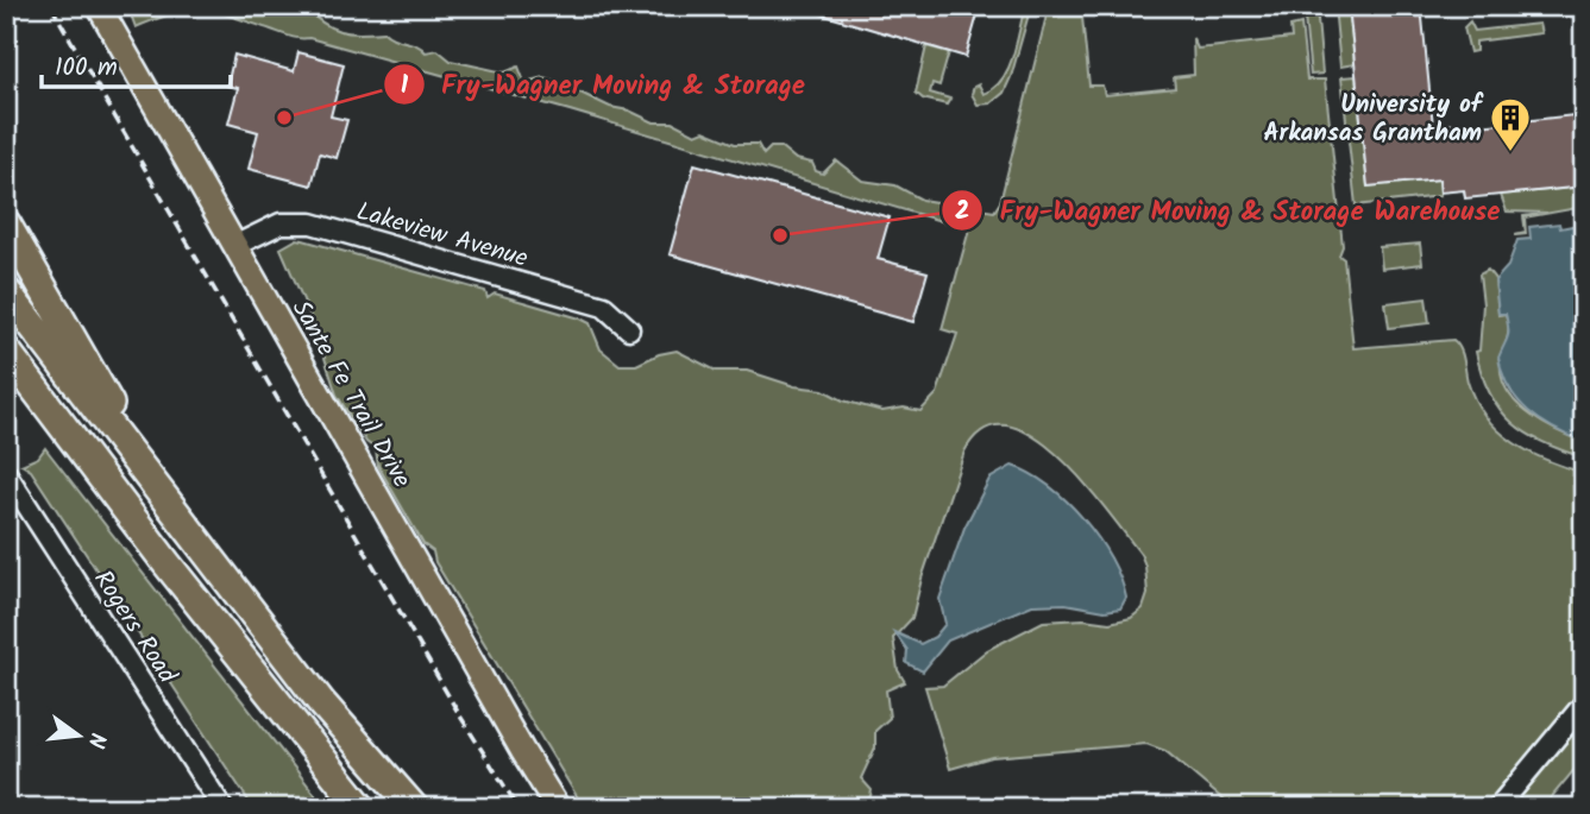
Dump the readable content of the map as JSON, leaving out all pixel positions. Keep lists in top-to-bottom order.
{
  "streets": {
    "main road": ["Sante Fe Trail Drive"],
    "street": ["Lakeview Avenue", "Rogers Road"]
  },
  "crossings": [
    ["Lakeview Avenue", "Sante Fe Trail Drive"]
  ],
  "places": {
    "other": ["Fry-Wagner Moving & Storage", "Fry-Wagner Moving & Storage Warehouse"],
    "building": ["University of Arkansas Grantham"]
  },
  "scale_bar": "100 m",
  "north": "right"
}
